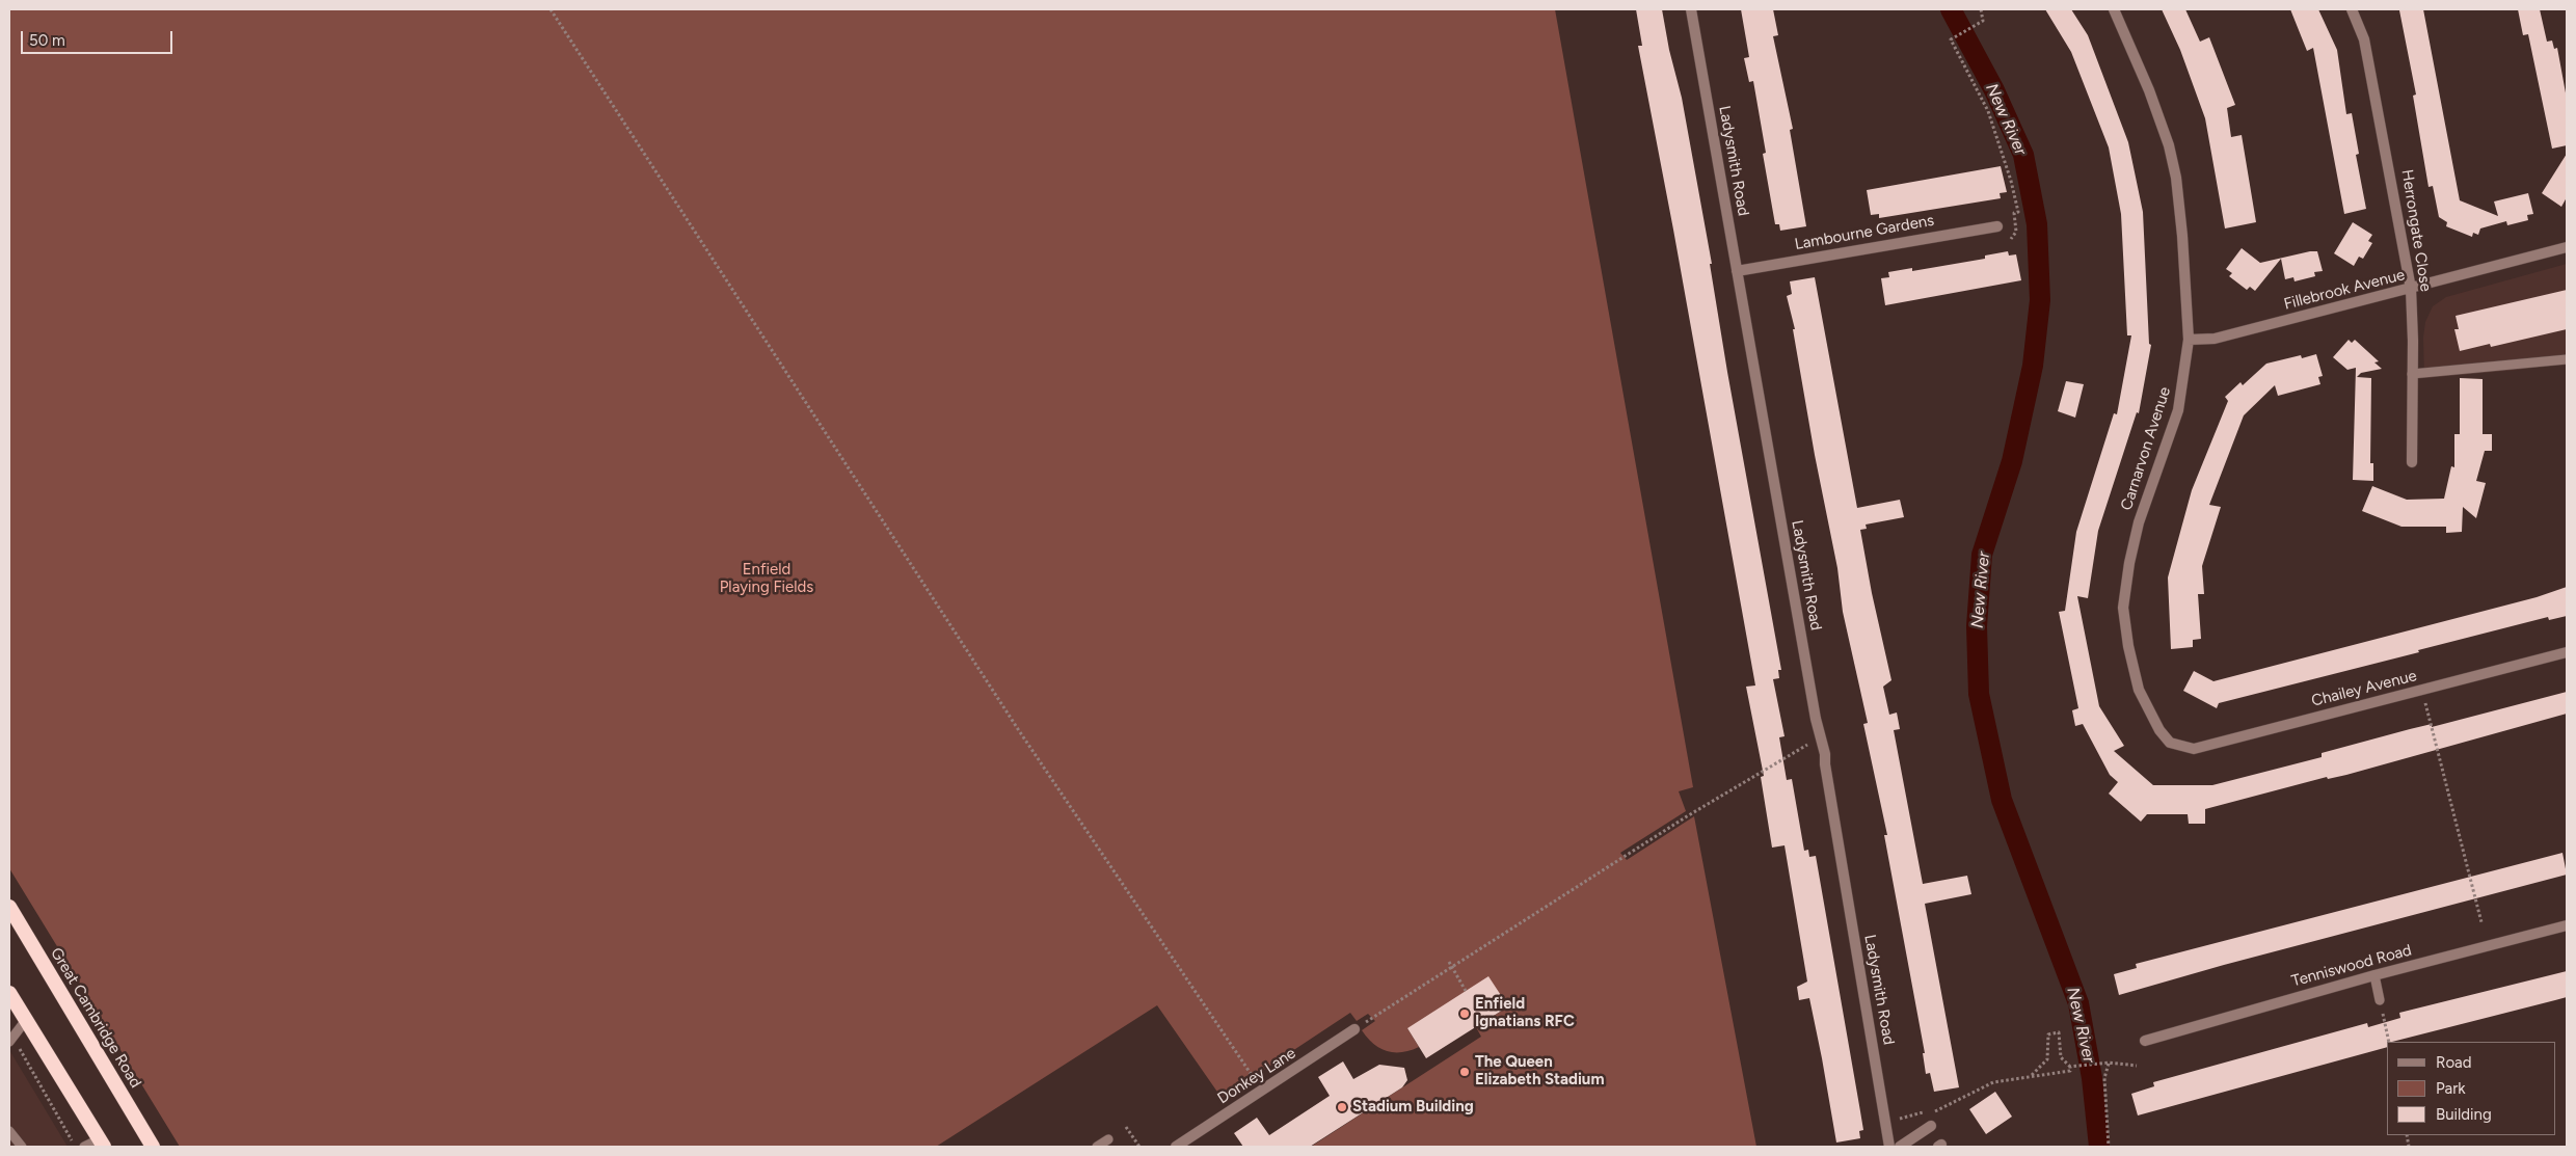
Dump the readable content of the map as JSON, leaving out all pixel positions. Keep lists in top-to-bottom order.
{
  "streets": {
    "highway": ["Great Cambridge Road"],
    "street": [
      "Ladysmith Road",
      "Herrongate Close",
      "Lambourne Gardens",
      "Fillebrook Avenue",
      "Carnarvon Avenue",
      "Chailey Avenue",
      "Tenniswood Road",
      "Donkey Lane"
    ]
  },
  "crossings": [
    ["Ladysmith Road", "Lambourne Gardens"],
    ["Herrongate Close", "Fillebrook Avenue"],
    ["Fillebrook Avenue", "Carnarvon Avenue"],
    ["Carnarvon Avenue", "Chailey Avenue"]
  ],
  "water": ["New River"],
  "parks": ["Enfield Playing Fields"],
  "places": ["Enfield Ignatians RFC", "The Queen Elizabeth Stadium", "Stadium Building"],
  "legend": ["Road", "Park", "Building"],
  "scale_bar": "50 m"
}
